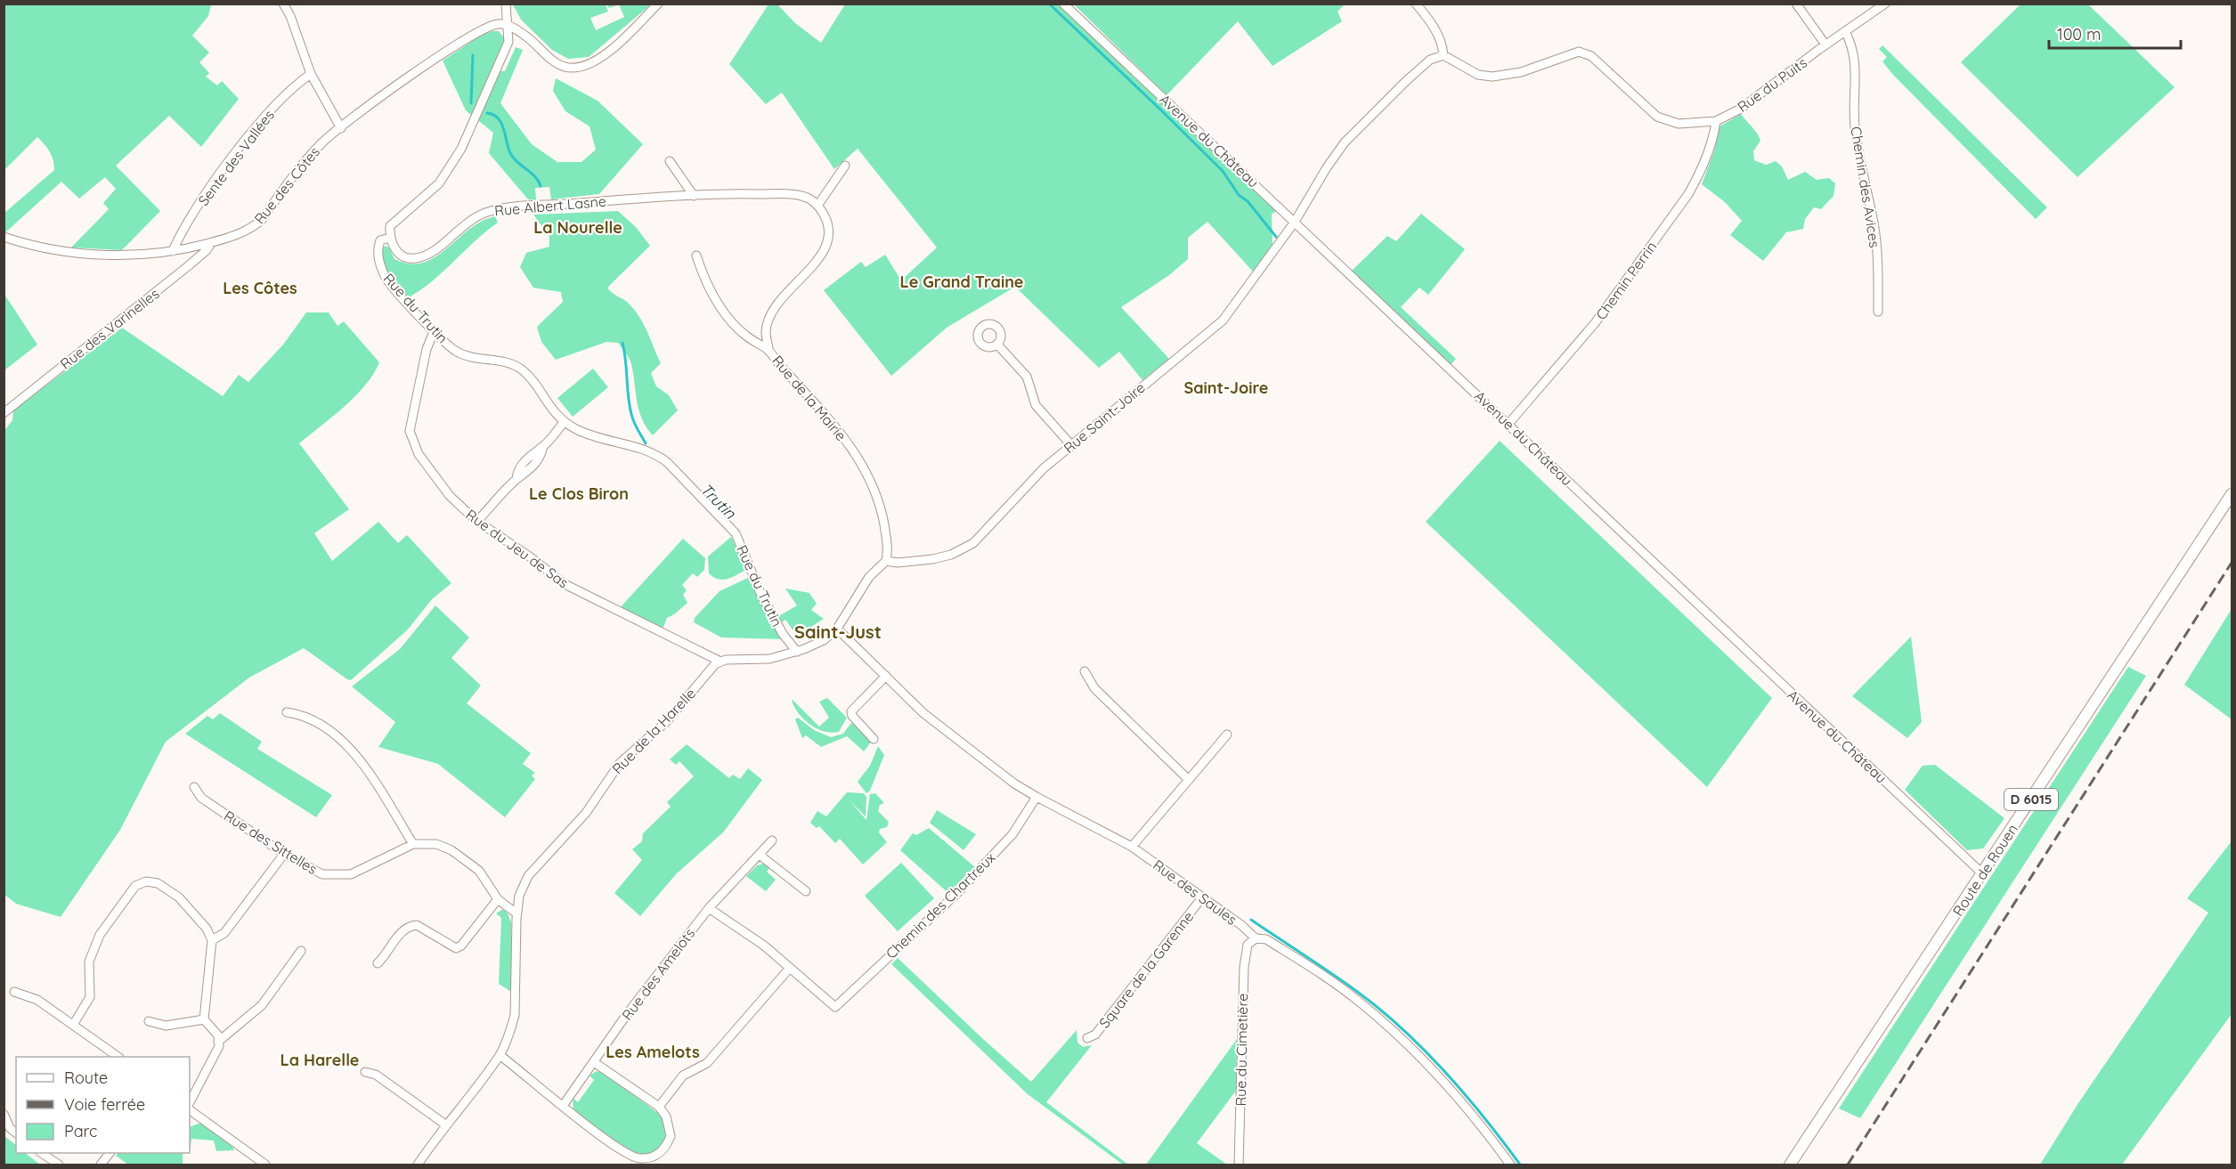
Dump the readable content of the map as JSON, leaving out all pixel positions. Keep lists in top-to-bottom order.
{
  "streets": {
    "main road": ["D 6015", "Route de Rouen"],
    "street": [
      "Rue du Puits",
      "Avenue du Château",
      "Sente des Vallées",
      "Rue des Côtes",
      "Chemin des Avices",
      "Rue Albert Lasne",
      "Chemin Perrin",
      "Rue du Trutin",
      "Rue des Varinelles",
      "Rue de la Mairie",
      "Rue Saint-Joire",
      "Rue du Jeu de Sas",
      "Rue de la Harelle",
      "Rue des Sittelles",
      "Rue des Saules",
      "Chemin des Chartreux",
      "Square de la Garenne",
      "Rue des Amelots",
      "Rue du Cimetière"
    ]
  },
  "crossings": [
    ["Rue du Puits", "Chemin des Avices"],
    ["Rue du Puits", "Chemin Perrin"],
    ["Avenue du Château", "Chemin Perrin"],
    ["Avenue du Château", "Rue Saint-Joire"],
    ["Avenue du Château", "Route de Rouen"],
    ["Sente des Vallées", "Rue des Côtes"],
    ["Rue des Côtes", "Rue des Varinelles"],
    ["Rue Albert Lasne", "Rue du Trutin"],
    ["Rue du Trutin", "Rue du Jeu de Sas"],
    ["Rue de la Mairie", "Rue Saint-Joire"],
    ["Rue du Jeu de Sas", "Rue de la Harelle"],
    ["Rue des Saules", "Chemin des Chartreux"],
    ["Rue des Saules", "Square de la Garenne"],
    ["Rue des Saules", "Rue du Cimetière"]
  ],
  "districts": [
    "La Nourelle",
    "Le Grand Traine",
    "Les Côtes",
    "Saint-Joire",
    "Le Clos Biron",
    "Saint-Just",
    "Les Amelots",
    "La Harelle"
  ],
  "water": ["Trutin"],
  "legend": ["Route", "Voie ferrée", "Parc"],
  "scale_bar": "100 m"
}
